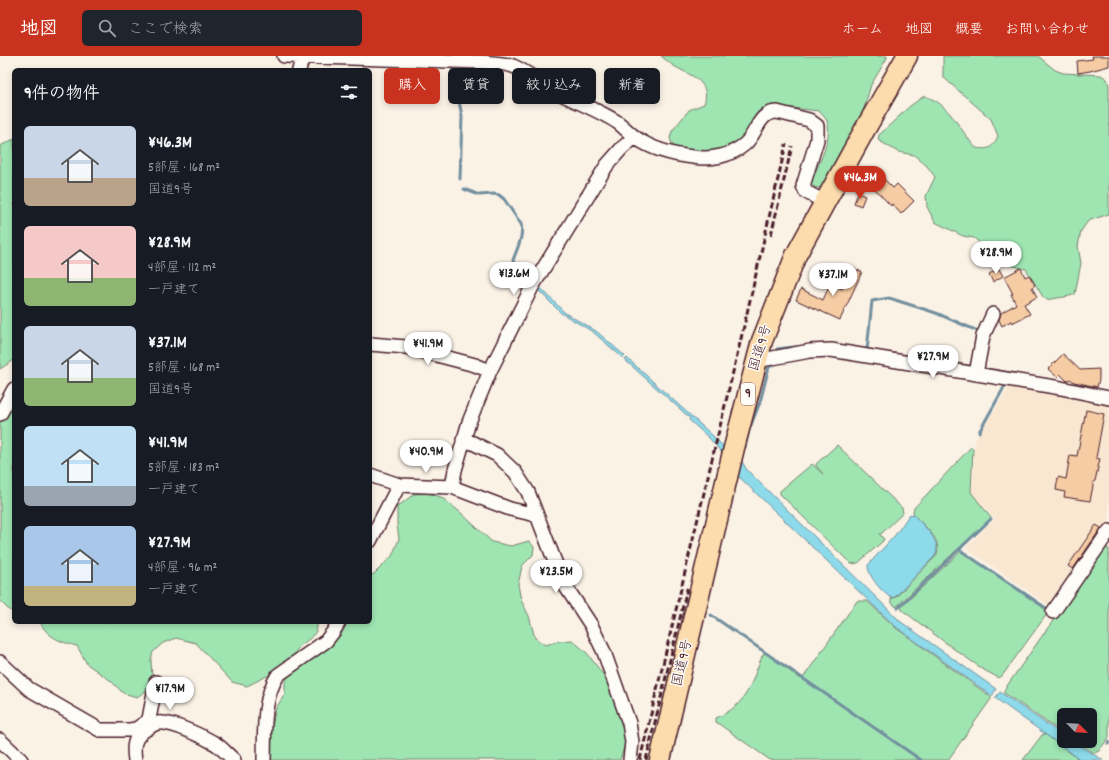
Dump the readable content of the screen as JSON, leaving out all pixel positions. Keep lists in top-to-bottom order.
{
  "streets": {
    "highway": ["国道9号", "9"]
  },
  "north": "bottom right",
  "page": {
    "header": "地図",
    "search": "ここで検索",
    "nav": [
      "ホーム",
      "地図",
      "概要",
      "お問い合わせ"
    ],
    "chip": [
      "購入",
      "賃貸",
      "絞り込み",
      "新着"
    ],
    "heading": "9件の物件",
    "list": [
      {
        "name": "¥46.3M",
        "note": "5部屋 · 168 m² · 国道9号"
      },
      {
        "name": "¥28.9M",
        "note": "4部屋 · 112 m² · 一戸建て"
      },
      {
        "name": "¥37.1M",
        "note": "5部屋 · 168 m² · 国道9号"
      },
      {
        "name": "¥41.9M",
        "note": "5部屋 · 183 m² · 一戸建て"
      },
      {
        "name": "¥27.9M",
        "note": "4部屋 · 96 m² · 一戸建て"
      }
    ],
    "price": [
      "¥46.3M",
      "¥28.9M",
      "¥13.6M",
      "¥37.1M",
      "¥41.9M",
      "¥27.9M",
      "¥40.9M",
      "¥23.5M",
      "¥17.9M"
    ]
  }
}
